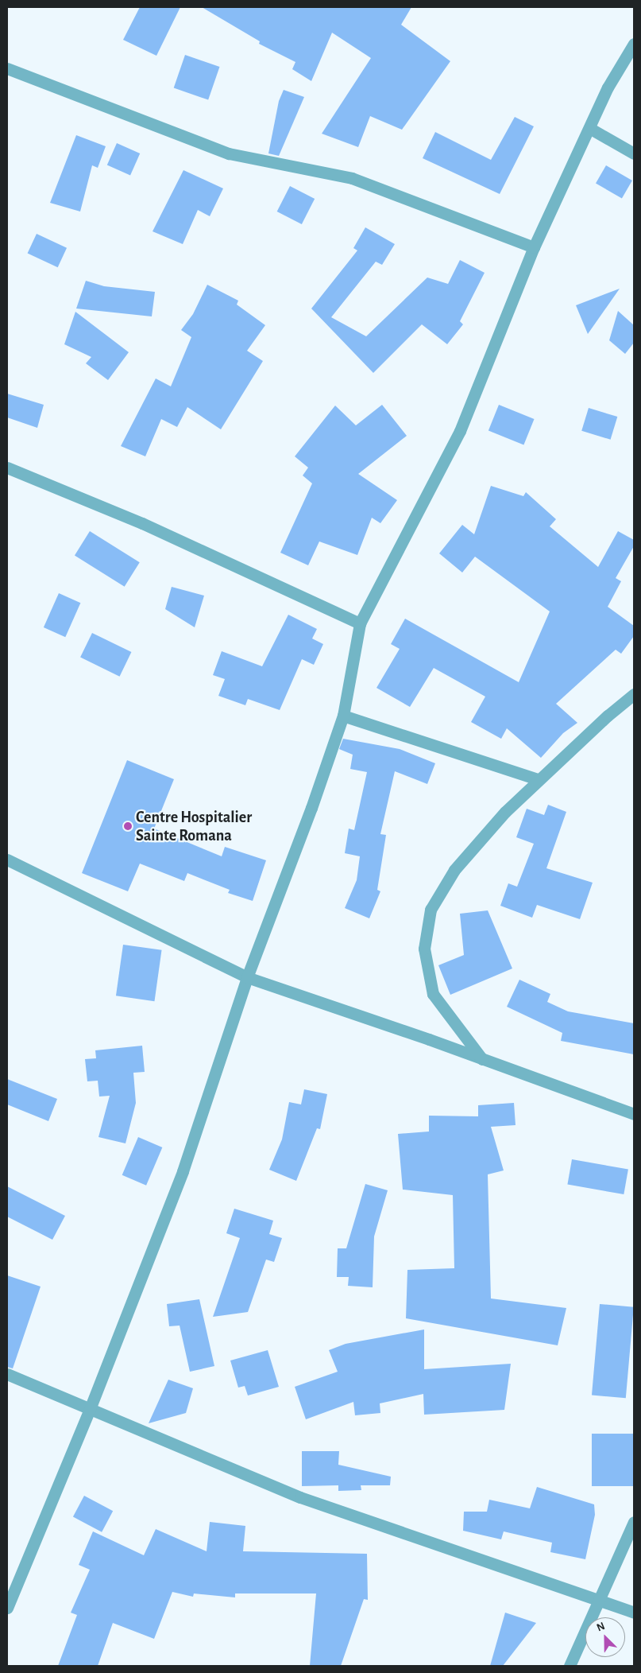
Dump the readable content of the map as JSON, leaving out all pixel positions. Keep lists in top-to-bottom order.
{
  "places": ["Centre Hospitalier Sainte Romana"],
  "north": "top left"
}
